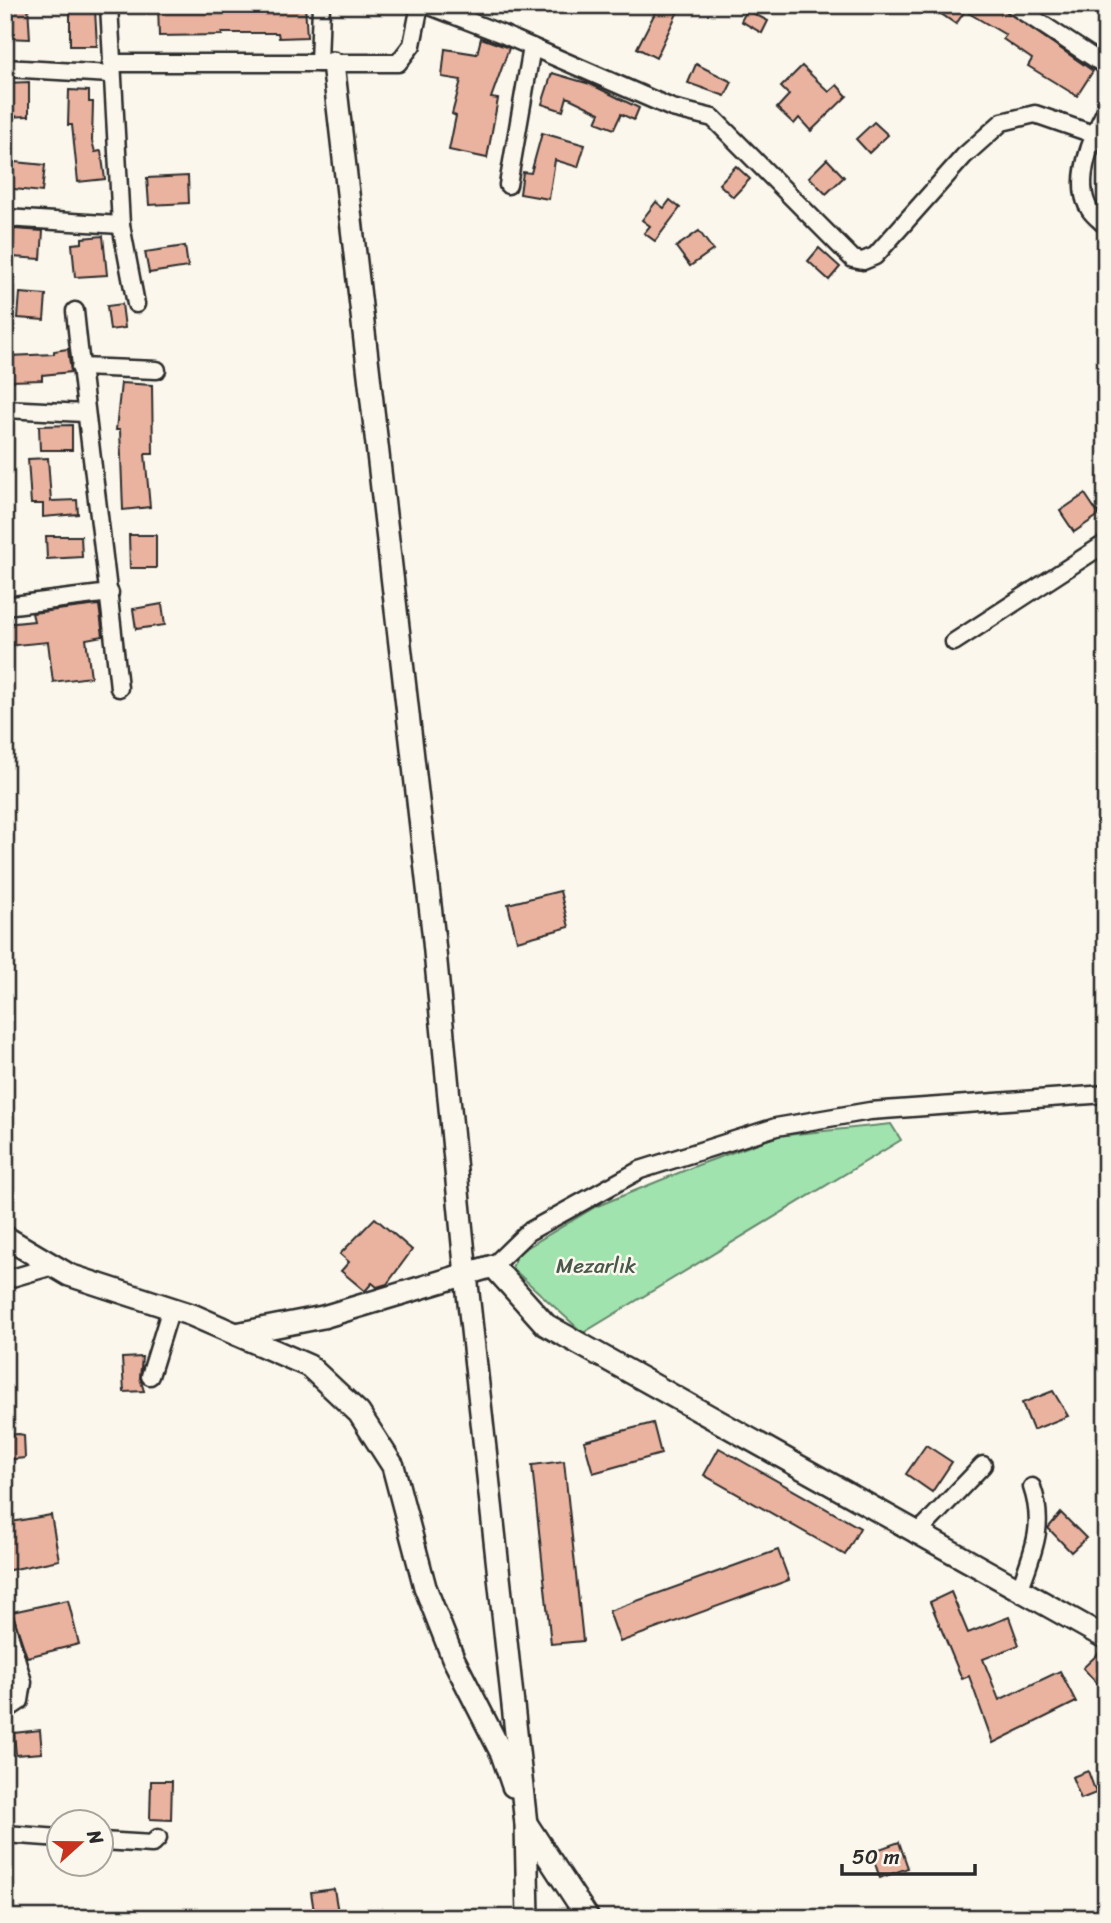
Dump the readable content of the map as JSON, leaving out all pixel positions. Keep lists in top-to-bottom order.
{
  "parks": ["Mezarlık"],
  "scale_bar": "50 m",
  "north": "right"
}
